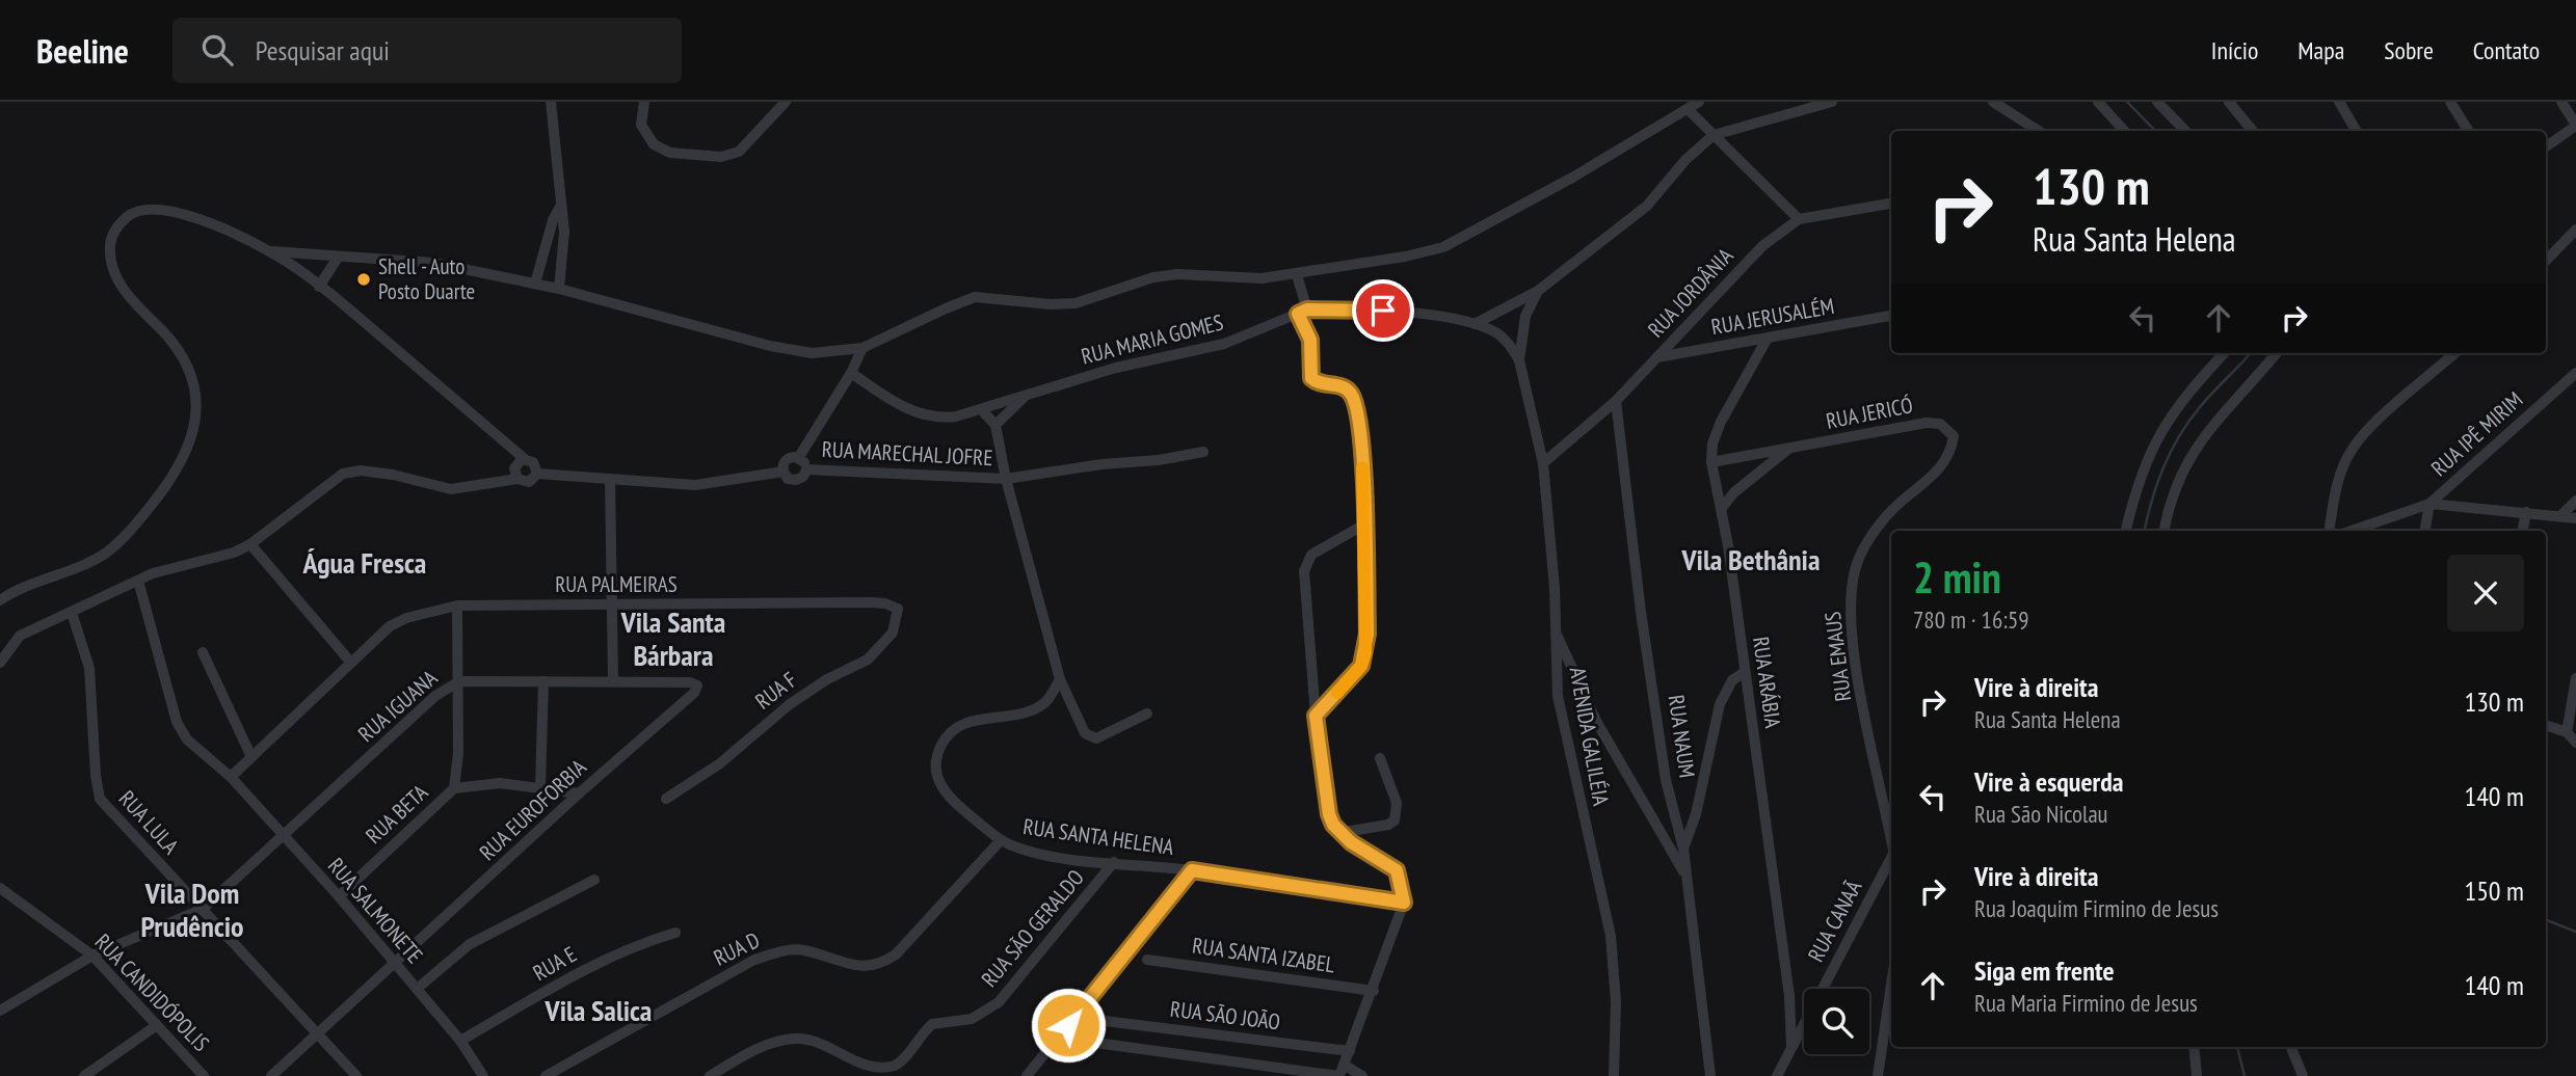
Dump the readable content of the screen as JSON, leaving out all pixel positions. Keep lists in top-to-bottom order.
{
  "streets": {
    "street": [
      "RUA JORDÂNIA",
      "RUA JERUSALÉM",
      "RUA MARIA GOMES",
      "RUA JERICÓ",
      "RUA IPÊ MIRIM",
      "RUA MARECHAL JOFRE",
      "RUA PALMEIRAS",
      "RUA EMAUS",
      "RUA ARÁBIA",
      "RUA F",
      "RUA IGUANA",
      "AVENIDA GALILÉIA",
      "RUA NAUM",
      "RUA EUROFORBIA",
      "RUA BETA",
      "RUA LULA",
      "RUA SANTA HELENA",
      "RUA SALMONETE",
      "RUA CANAÃ",
      "RUA SÃO GERALDO",
      "RUA D",
      "RUA SANTA IZABEL",
      "RUA E",
      "RUA CANDIDÓPOLIS",
      "RUA SÃO JOÃO"
    ]
  },
  "crossings": [
    ["RUA JORDÂNIA", "RUA JERUSALÉM"],
    ["RUA JORDÂNIA", "AVENIDA GALILÉIA"],
    ["RUA JORDÂNIA", "RUA NAUM"],
    ["RUA JERUSALÉM", "RUA ARÁBIA"],
    ["RUA JERICÓ", "RUA EMAUS"],
    ["RUA JERICÓ", "RUA ARÁBIA"],
    ["RUA PALMEIRAS", "RUA F"],
    ["RUA PALMEIRAS", "RUA SALMONETE"],
    ["RUA ARÁBIA", "RUA CANAÃ"],
    ["RUA IGUANA", "RUA EUROFORBIA"],
    ["RUA IGUANA", "RUA LULA"],
    ["RUA IGUANA", "RUA SALMONETE"],
    ["RUA IGUANA", "RUA CANDIDÓPOLIS"],
    ["RUA EUROFORBIA", "RUA BETA"],
    ["RUA EUROFORBIA", "RUA LULA"],
    ["RUA EUROFORBIA", "RUA SALMONETE"],
    ["RUA BETA", "RUA SALMONETE"],
    ["RUA SANTA HELENA", "RUA SÃO GERALDO"],
    ["RUA SANTA HELENA", "RUA D"],
    ["RUA SALMONETE", "RUA E"]
  ],
  "districts": [
    "Vila Bethânia",
    "Água Fresca",
    "Vila Santa Bárbara",
    "Vila Dom Prudêncio",
    "Vila Salica"
  ],
  "places": ["Shell - Auto Posto Duarte"],
  "page": {
    "header": "Beeline",
    "search": "Pesquisar aqui",
    "nav": [
      "Início",
      "Mapa",
      "Sobre",
      "Contato"
    ],
    "turn": ["130 m", "Rua Santa Helena"],
    "heading": ["2 min", "780 m · 16:59"],
    "list": [
      {
        "name": "Vire à direita",
        "note": "Rua Santa Helena",
        "value": "130 m"
      },
      {
        "name": "Vire à esquerda",
        "note": "Rua São Nicolau",
        "value": "140 m"
      },
      {
        "name": "Vire à direita",
        "note": "Rua Joaquim Firmino de Jesus",
        "value": "150 m"
      },
      {
        "name": "Siga em frente",
        "note": "Rua Maria Firmino de Jesus",
        "value": "140 m"
      }
    ]
  }
}
